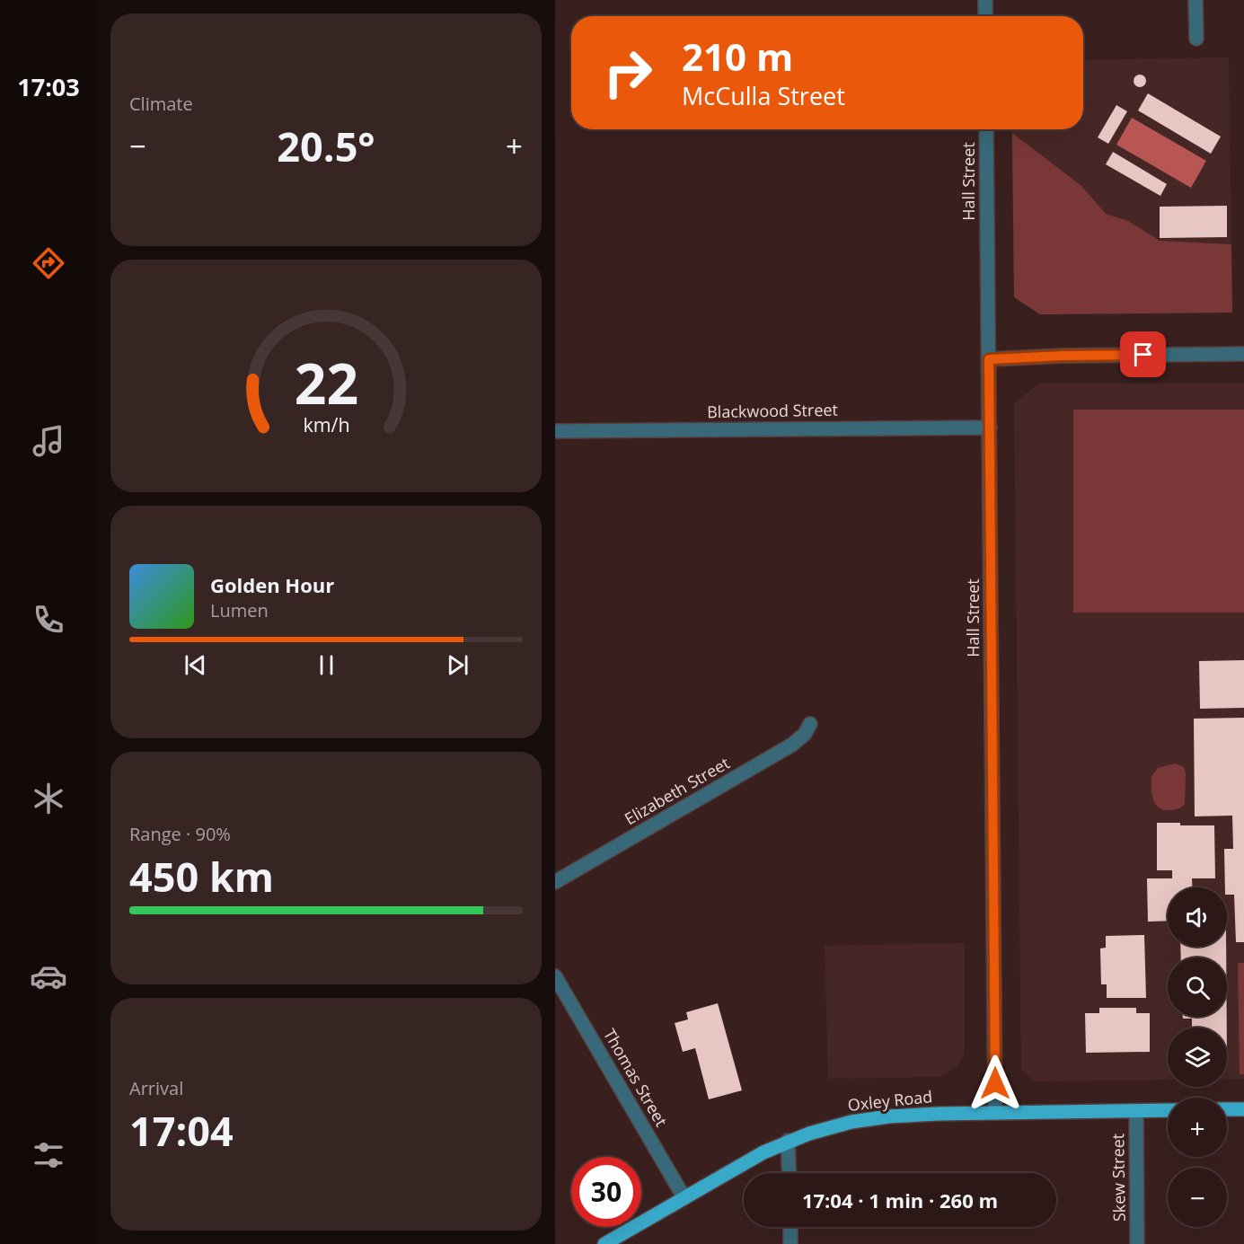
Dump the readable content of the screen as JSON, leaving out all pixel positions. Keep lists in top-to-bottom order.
{
  "streets": {
    "main road": ["Oxley Road"],
    "street": [
      "Hall Street",
      "Blackwood Street",
      "Elizabeth Street",
      "Thomas Street",
      "Skew Street"
    ]
  },
  "crossings": [
    ["Hall Street", "Blackwood Street"],
    ["Hall Street", "Oxley Road"],
    ["Thomas Street", "Oxley Road"],
    ["Oxley Road", "Skew Street"]
  ],
  "page": {
    "tabs": "17:03",
    "tile": [
      "Climate",
      ["Range · 90%", "450 km"],
      ["Arrival", "17:04"]
    ],
    "turn": ["210 m", "McCulla Street"],
    "heat": ["−", "20.5°", "+"],
    "song": ["Golden Hour", "Lumen"],
    "map_buttons": ["+", "−"],
    "limit": "30",
    "trip": "17:04 · 1 min · 260 m",
    "gauge": ["22", "km/h"]
  }
}
